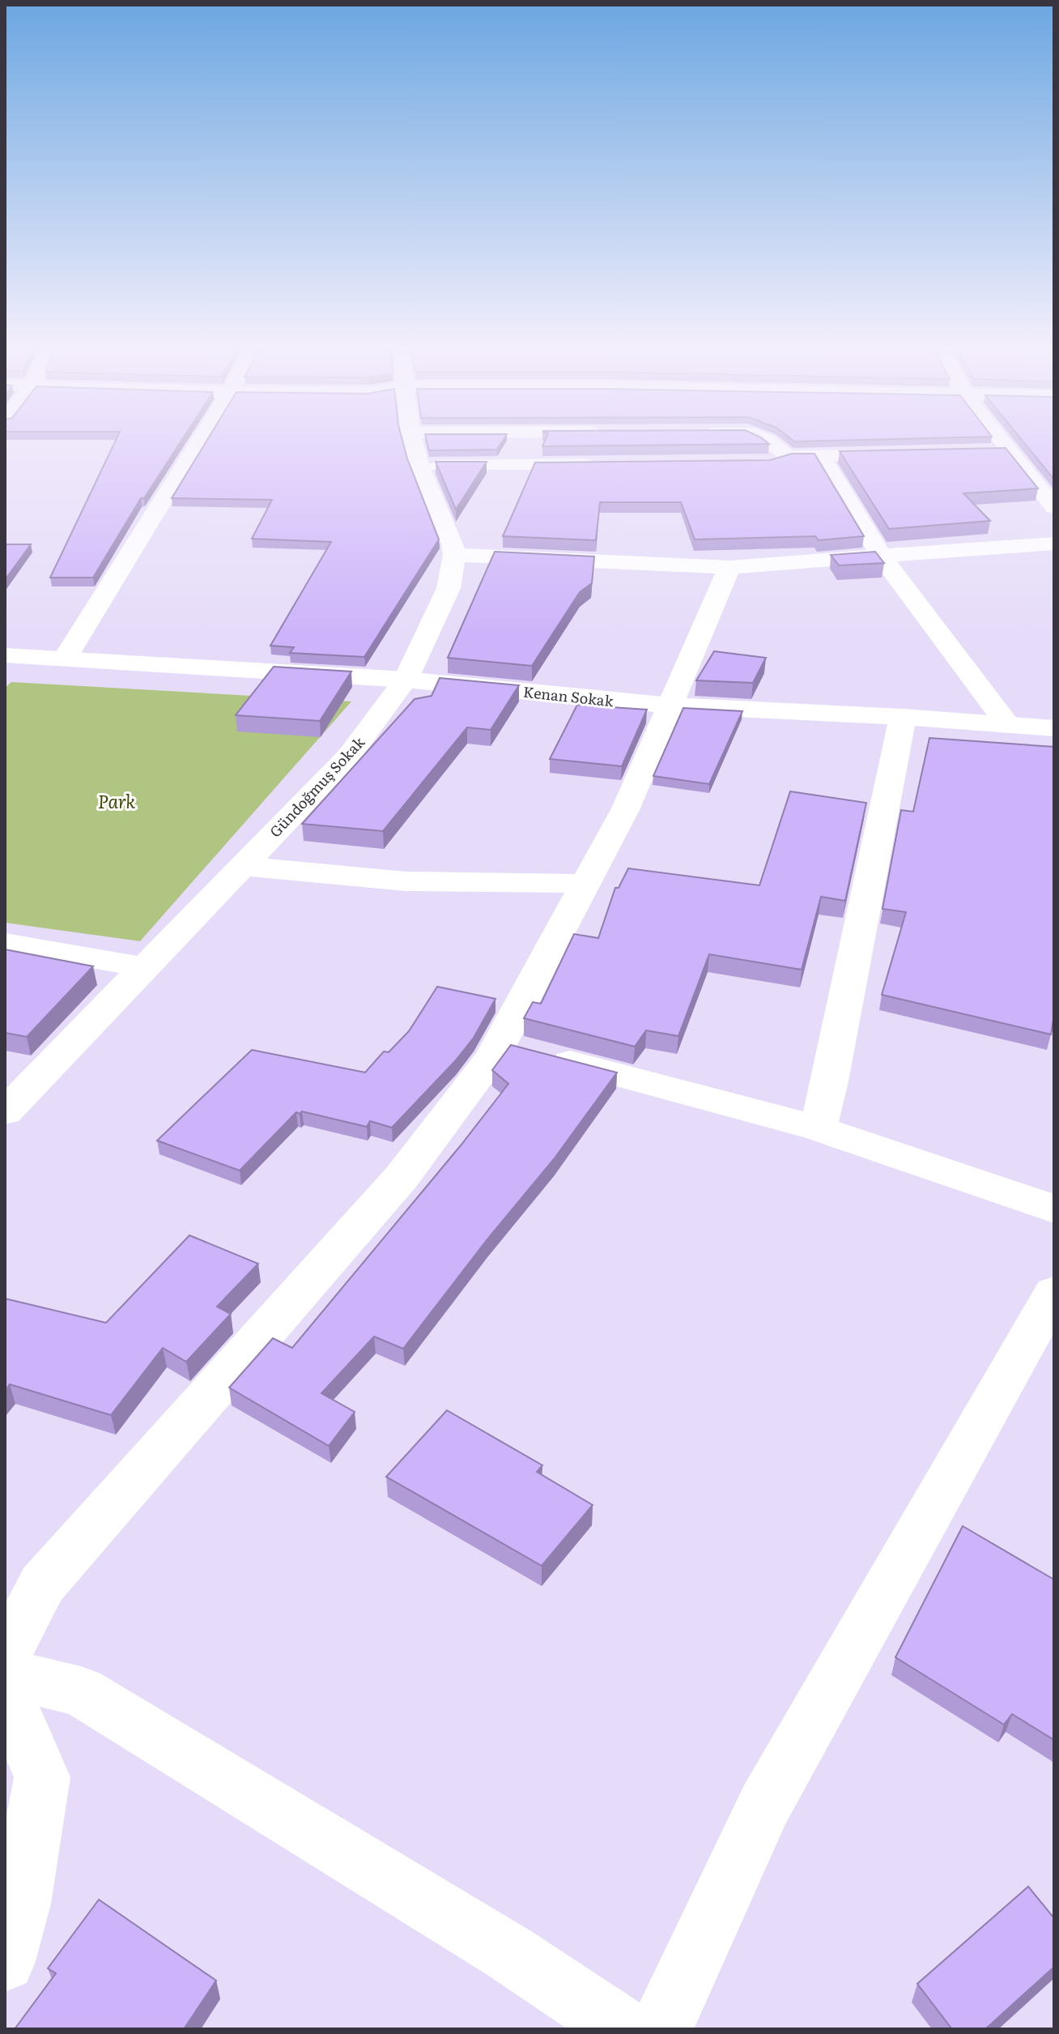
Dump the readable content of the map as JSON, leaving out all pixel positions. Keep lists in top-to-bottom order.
{
  "streets": {
    "street": ["Kenan Sokak", "Gündoğmuş Sokak"]
  },
  "crossings": [
    ["Kenan Sokak", "Gündoğmuş Sokak"]
  ],
  "parks": ["Park"]
}
